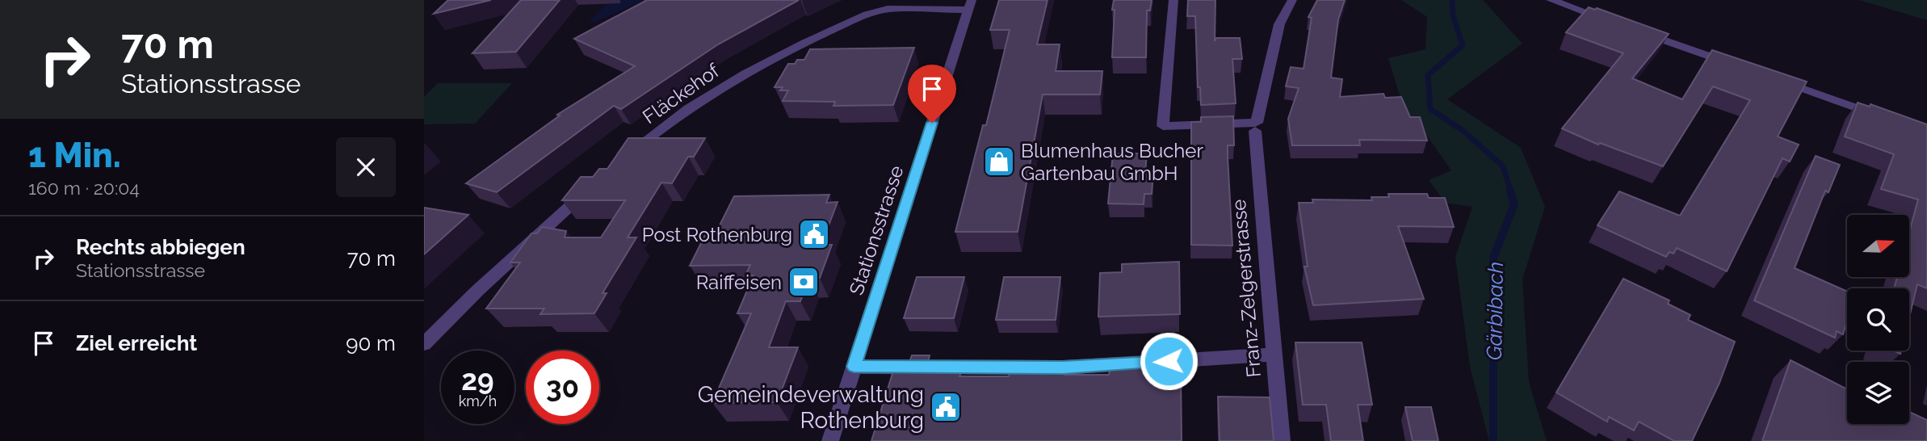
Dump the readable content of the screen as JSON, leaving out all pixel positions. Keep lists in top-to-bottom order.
{
  "streets": {
    "street": ["Fläckehof", "Stationsstrasse", "Franz-Zelgerstrasse"]
  },
  "crossings": [
    ["Fläckehof", "Stationsstrasse"]
  ],
  "water": ["Gärbibach"],
  "places": {
    "shop": ["Blumenhaus Bucher Gartenbau GmbH"],
    "public building": ["Post Rothenburg", "Gemeindeverwaltung Rothenburg"],
    "bank": ["Raiffeisen"]
  },
  "north": "right",
  "page": {
    "turn": ["70 m", "Stationsstrasse"],
    "heading": ["1 Min.", "160 m · 20:04"],
    "list": [
      {
        "name": "Rechts abbiegen",
        "note": "Stationsstrasse",
        "value": "70 m"
      },
      {
        "name": "Ziel erreicht",
        "value": "90 m"
      }
    ],
    "speed": "29 km/h",
    "limit": "30"
  }
}
